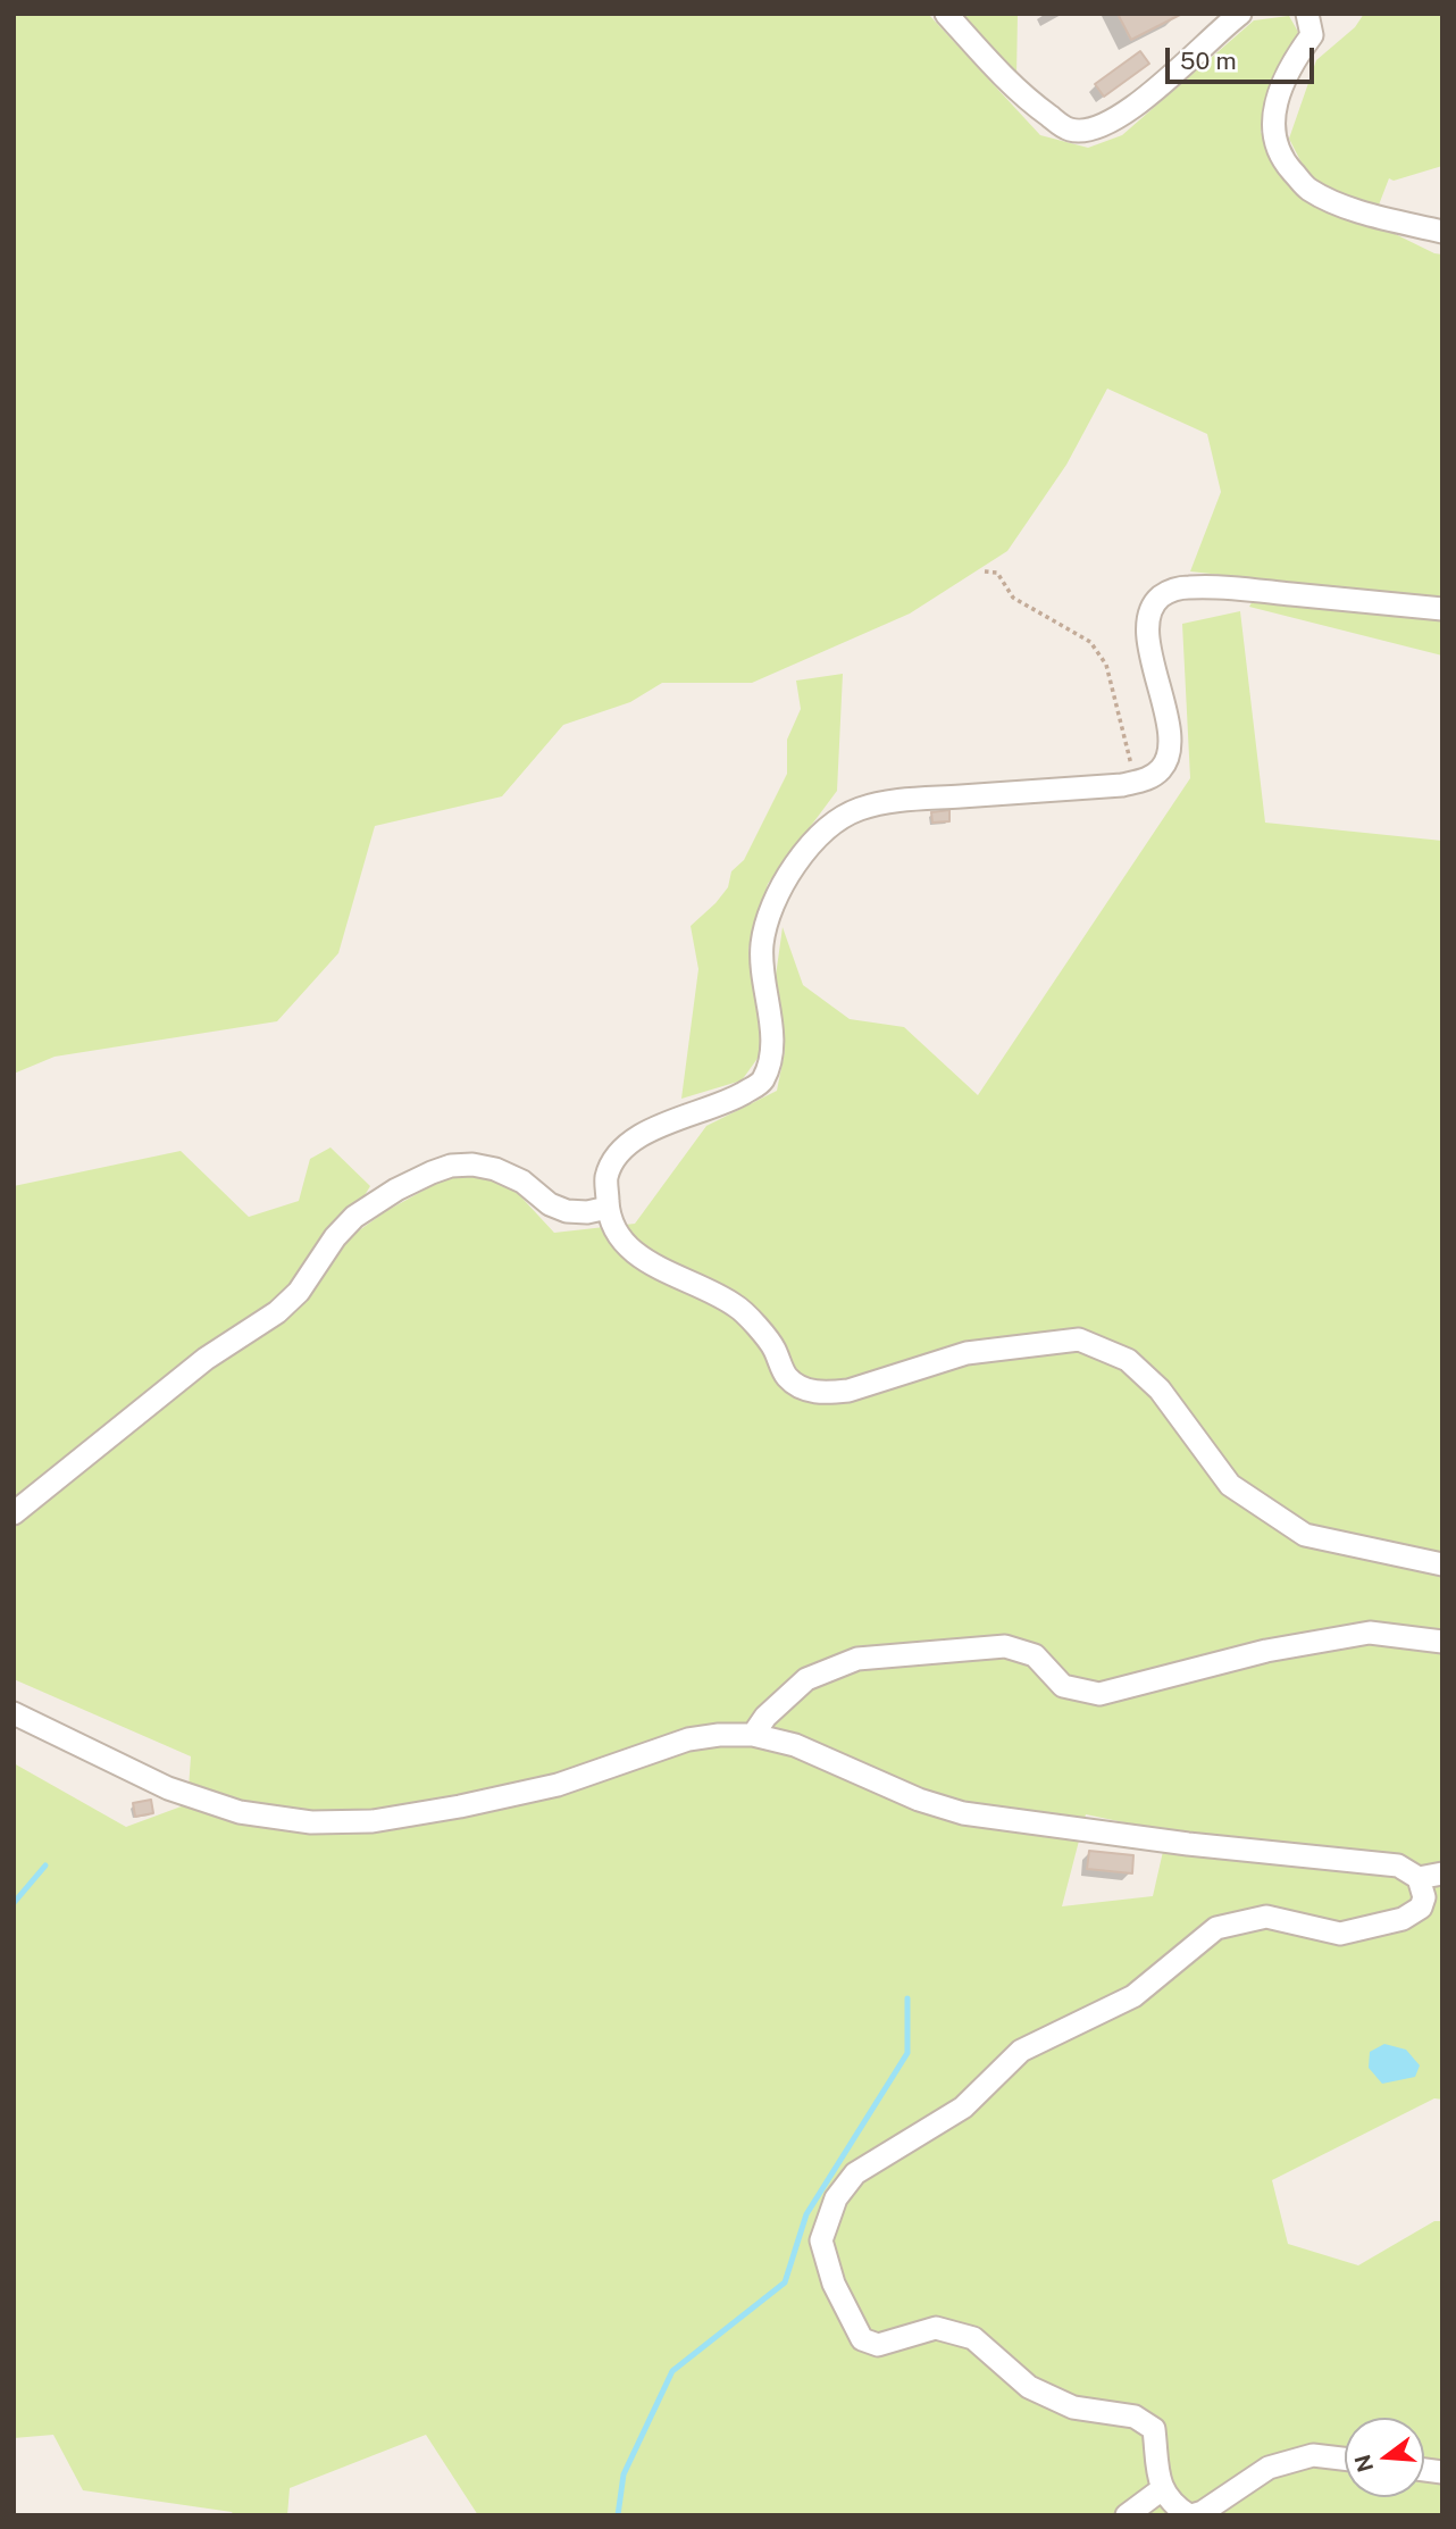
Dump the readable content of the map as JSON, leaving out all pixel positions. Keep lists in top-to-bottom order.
{
  "scale_bar": "50 m",
  "north": "left"
}
